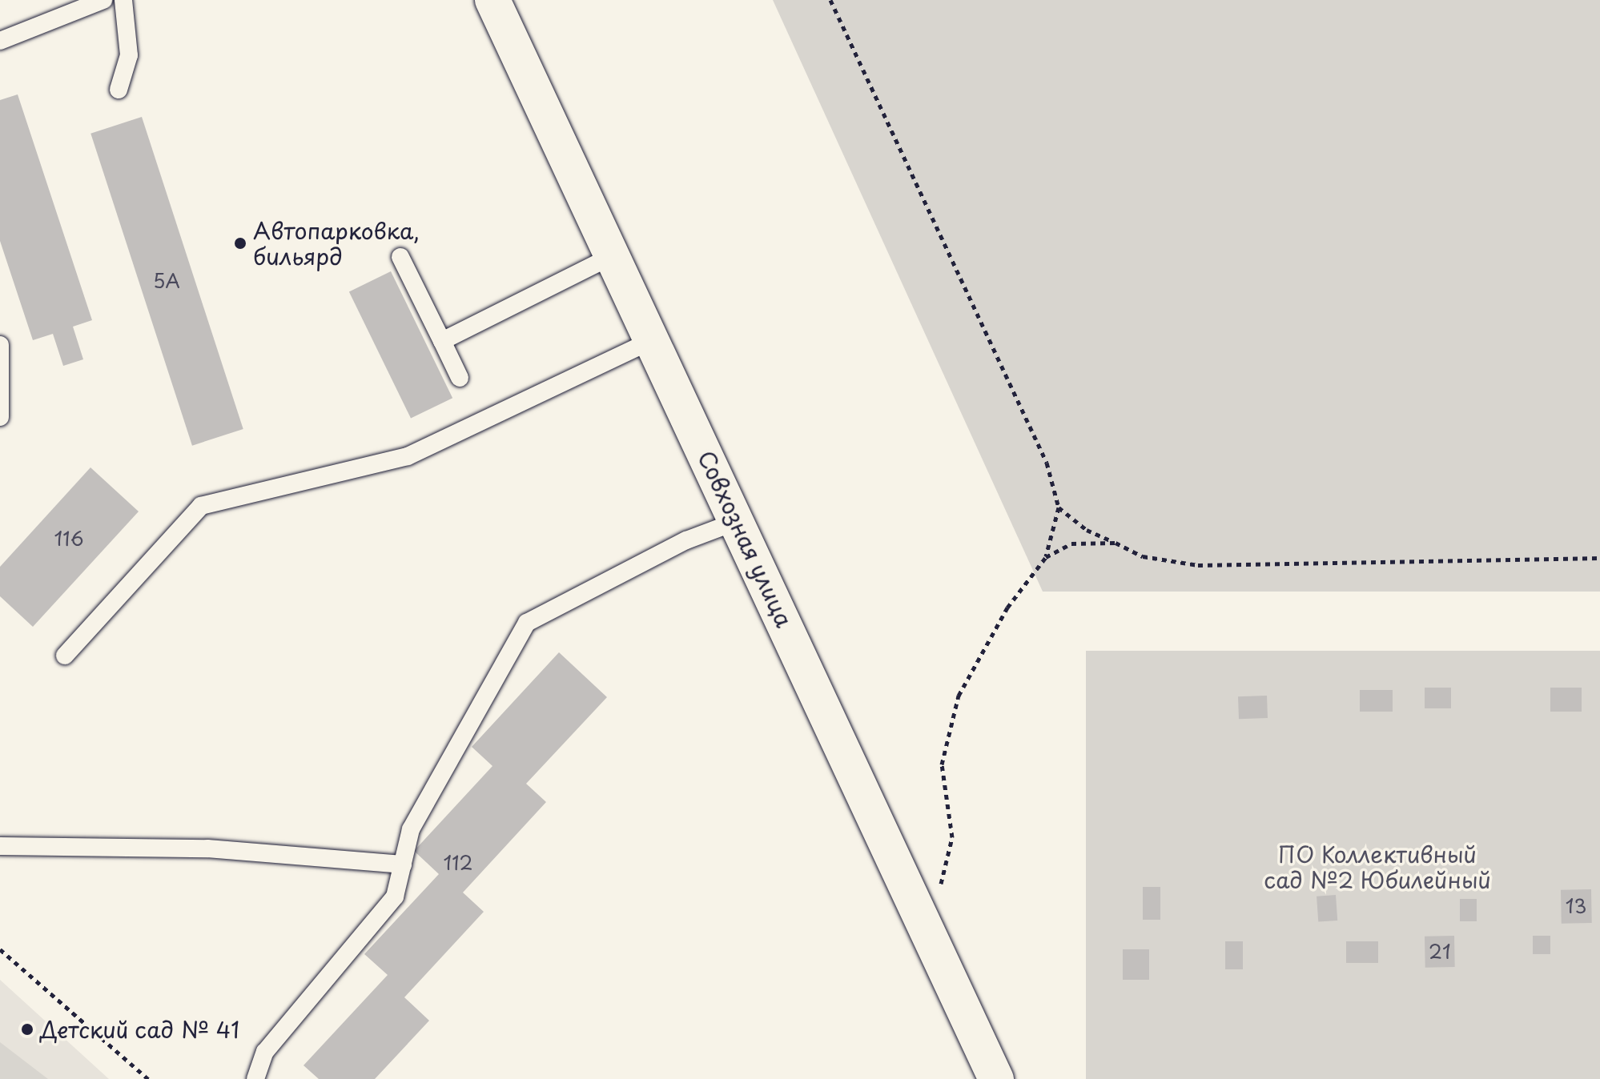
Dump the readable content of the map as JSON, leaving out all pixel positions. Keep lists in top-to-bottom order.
{
  "streets": {
    "main road": ["Совхозная улица"]
  },
  "parks": ["ПО Коллективный сад №2 Юбилейный"],
  "places": ["Автопарковка, бильярд", "Детский сад № 41"],
  "house_numbers": [
    "5А",
    "116",
    "112",
    "13",
    "21"
  ]
}
